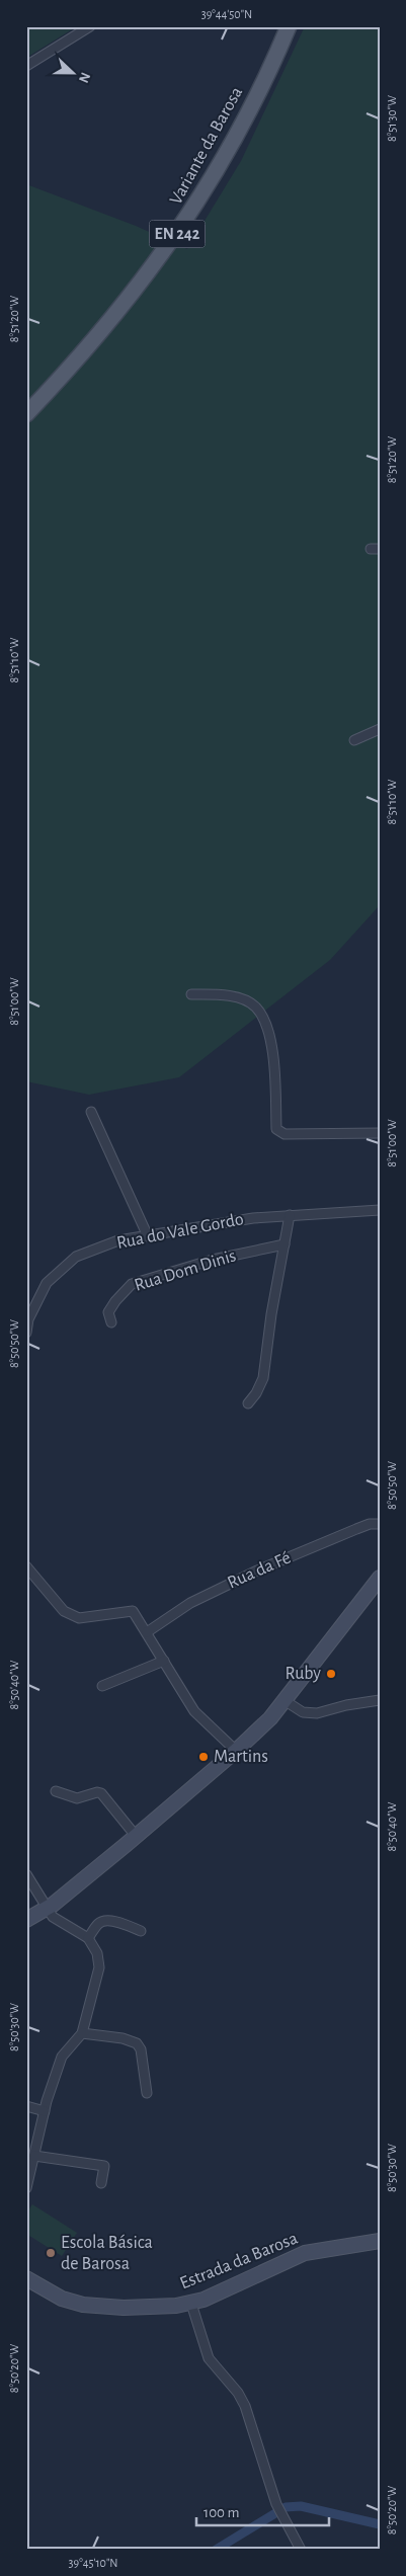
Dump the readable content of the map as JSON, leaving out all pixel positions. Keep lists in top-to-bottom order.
{
  "streets": {
    "main road": ["Variante da Barosa", "EN 242", "Estrada da Barosa"],
    "street": ["Rua do Vale Gordo", "Rua Dom Dinis", "Rua da Fé"]
  },
  "places": ["Ruby", "Martins", "Escola Básica de Barosa"],
  "scale_bar": "100 m",
  "north": "right",
  "coordinates": [
    "39°44'50\"N",
    "8°51'30\"W",
    "8°51'20\"W",
    "8°51'10\"W",
    "8°51'00\"W",
    "8°50'50\"W",
    "8°50'40\"W",
    "8°50'30\"W",
    "8°50'20\"W",
    "39°45'10\"N"
  ]
}
